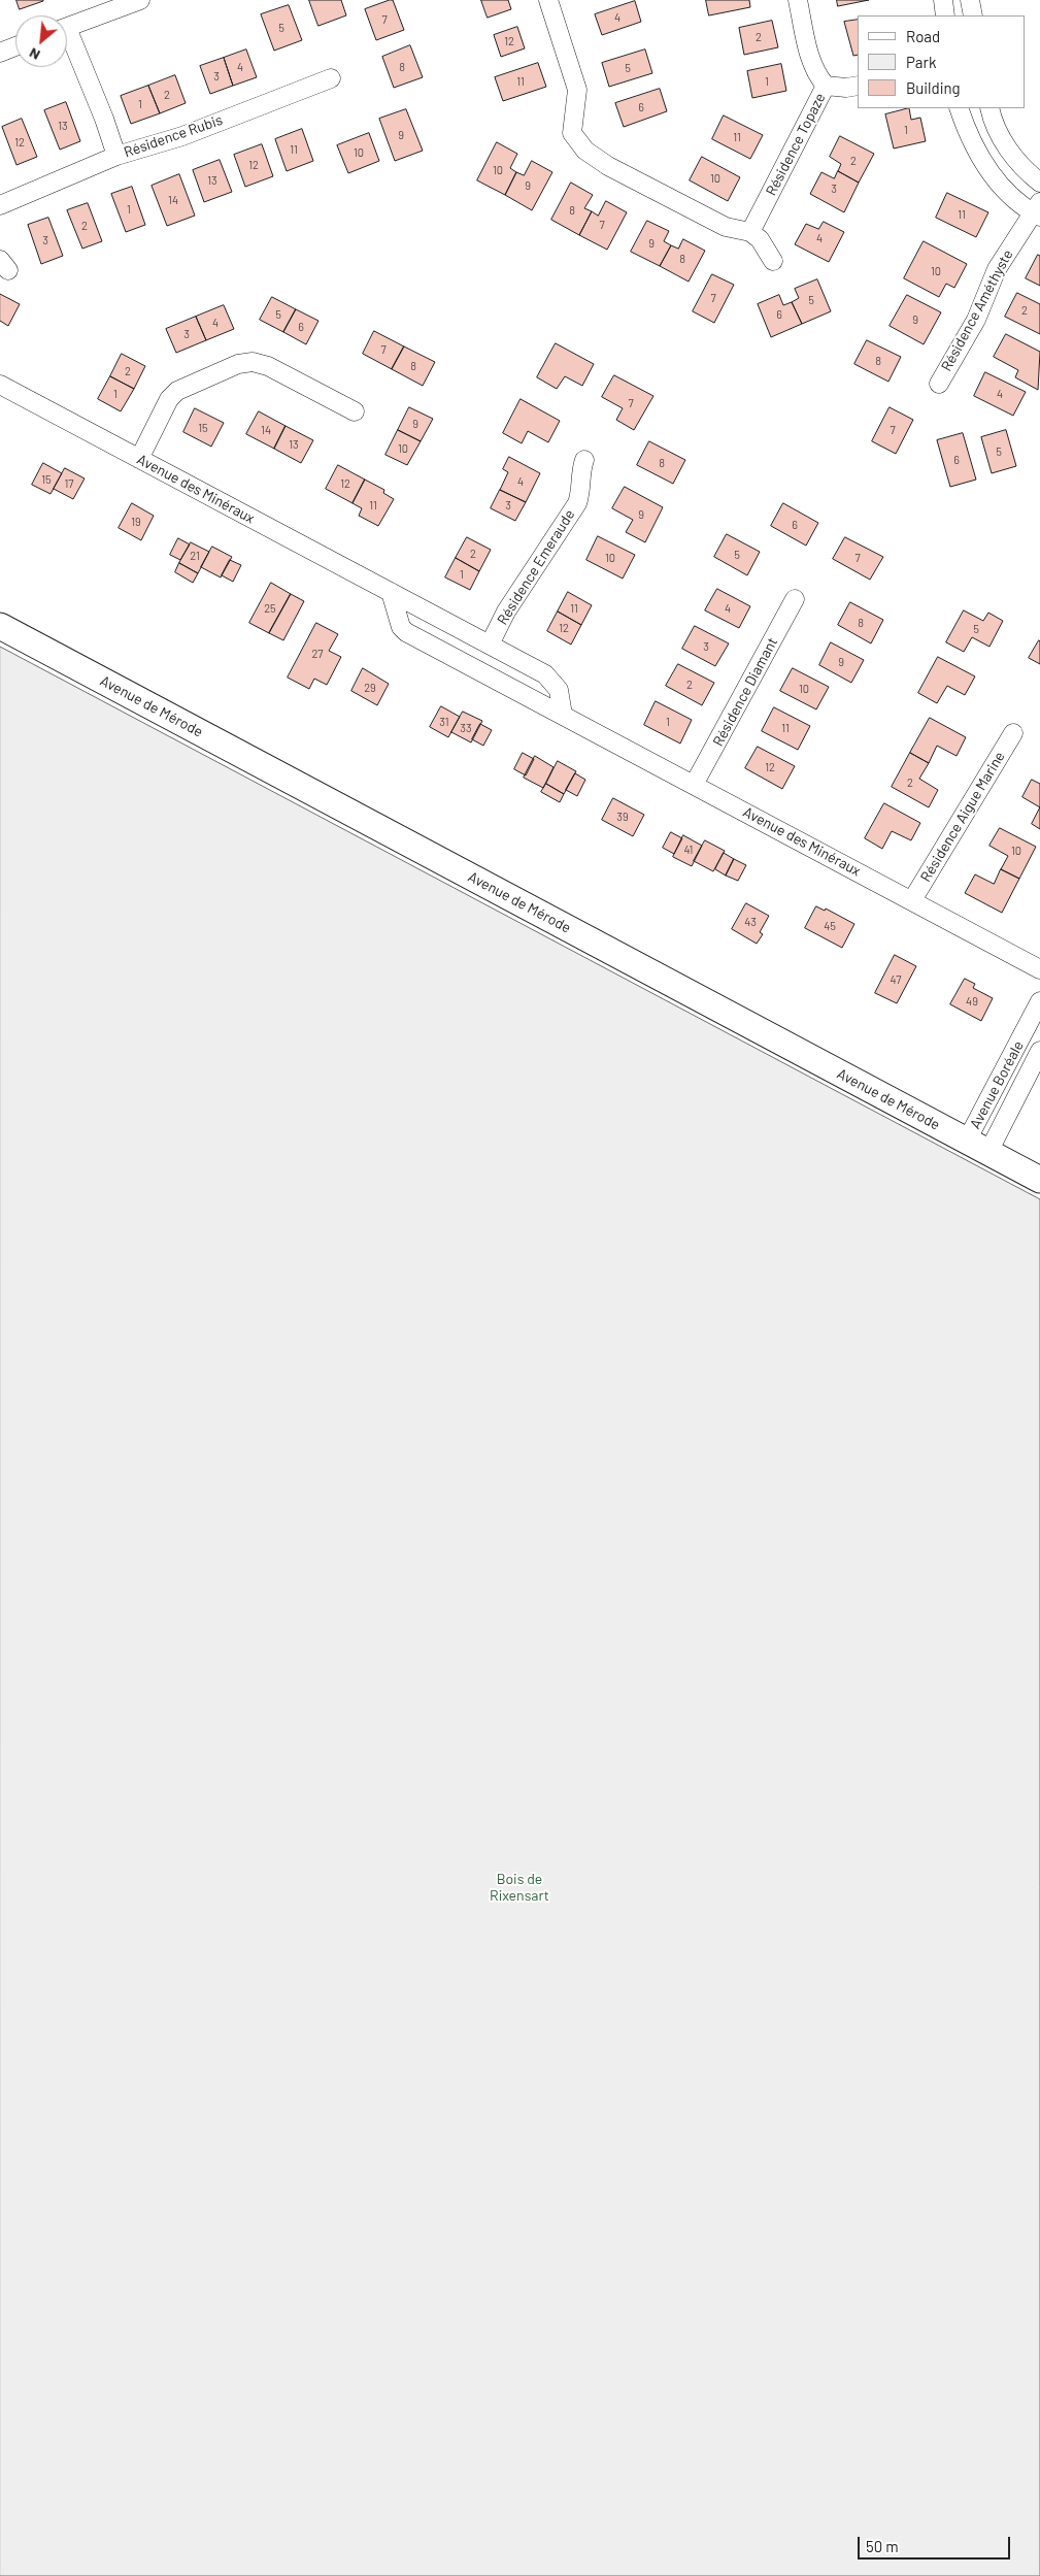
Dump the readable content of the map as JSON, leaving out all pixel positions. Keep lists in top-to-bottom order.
{
  "streets": {
    "street": [
      "Résidence Rubis",
      "Résidence Topaze",
      "Résidence Améthyste",
      "Avenue des Minéraux",
      "Résidence Emeraude",
      "Résidence Diamant",
      "Avenue de Mérode",
      "Résidence Aigue Marine",
      "Avenue Boréale"
    ]
  },
  "crossings": [
    ["Avenue des Minéraux", "Résidence Emeraude"],
    ["Avenue des Minéraux", "Résidence Diamant"],
    ["Avenue des Minéraux", "Résidence Aigue Marine"],
    ["Avenue de Mérode", "Avenue Boréale"]
  ],
  "parks": ["Bois de Rixensart"],
  "house_numbers": [
    "4",
    "7",
    "5",
    "2",
    "12",
    "4",
    "8",
    "5",
    "3",
    "11",
    "1",
    "2",
    "1",
    "6",
    "13",
    "1",
    "9",
    "11",
    "12",
    "11",
    "10",
    "2",
    "12",
    "10",
    "10",
    "13",
    "9",
    "3",
    "14",
    "1",
    "8",
    "11",
    "7",
    "2",
    "4",
    "3",
    "9",
    "8",
    "10",
    "7",
    "5",
    "2",
    "5",
    "6",
    "9",
    "4",
    "6",
    "3",
    "7",
    "8",
    "8",
    "2",
    "1",
    "4",
    "7",
    "9",
    "15",
    "14",
    "7",
    "13",
    "10",
    "5",
    "6",
    "8",
    "15",
    "4",
    "17",
    "12",
    "11",
    "3",
    "9",
    "19",
    "6",
    "2",
    "5",
    "21",
    "10",
    "7",
    "1",
    "25",
    "11",
    "4",
    "8",
    "12",
    "5",
    "3",
    "27",
    "9",
    "2",
    "29",
    "10",
    "31",
    "1",
    "33",
    "11",
    "12",
    "2",
    "39",
    "41",
    "10",
    "43",
    "45",
    "47",
    "49"
  ],
  "legend": ["Road", "Park", "Building"],
  "scale_bar": "50 m",
  "north": "bottom left"
}
